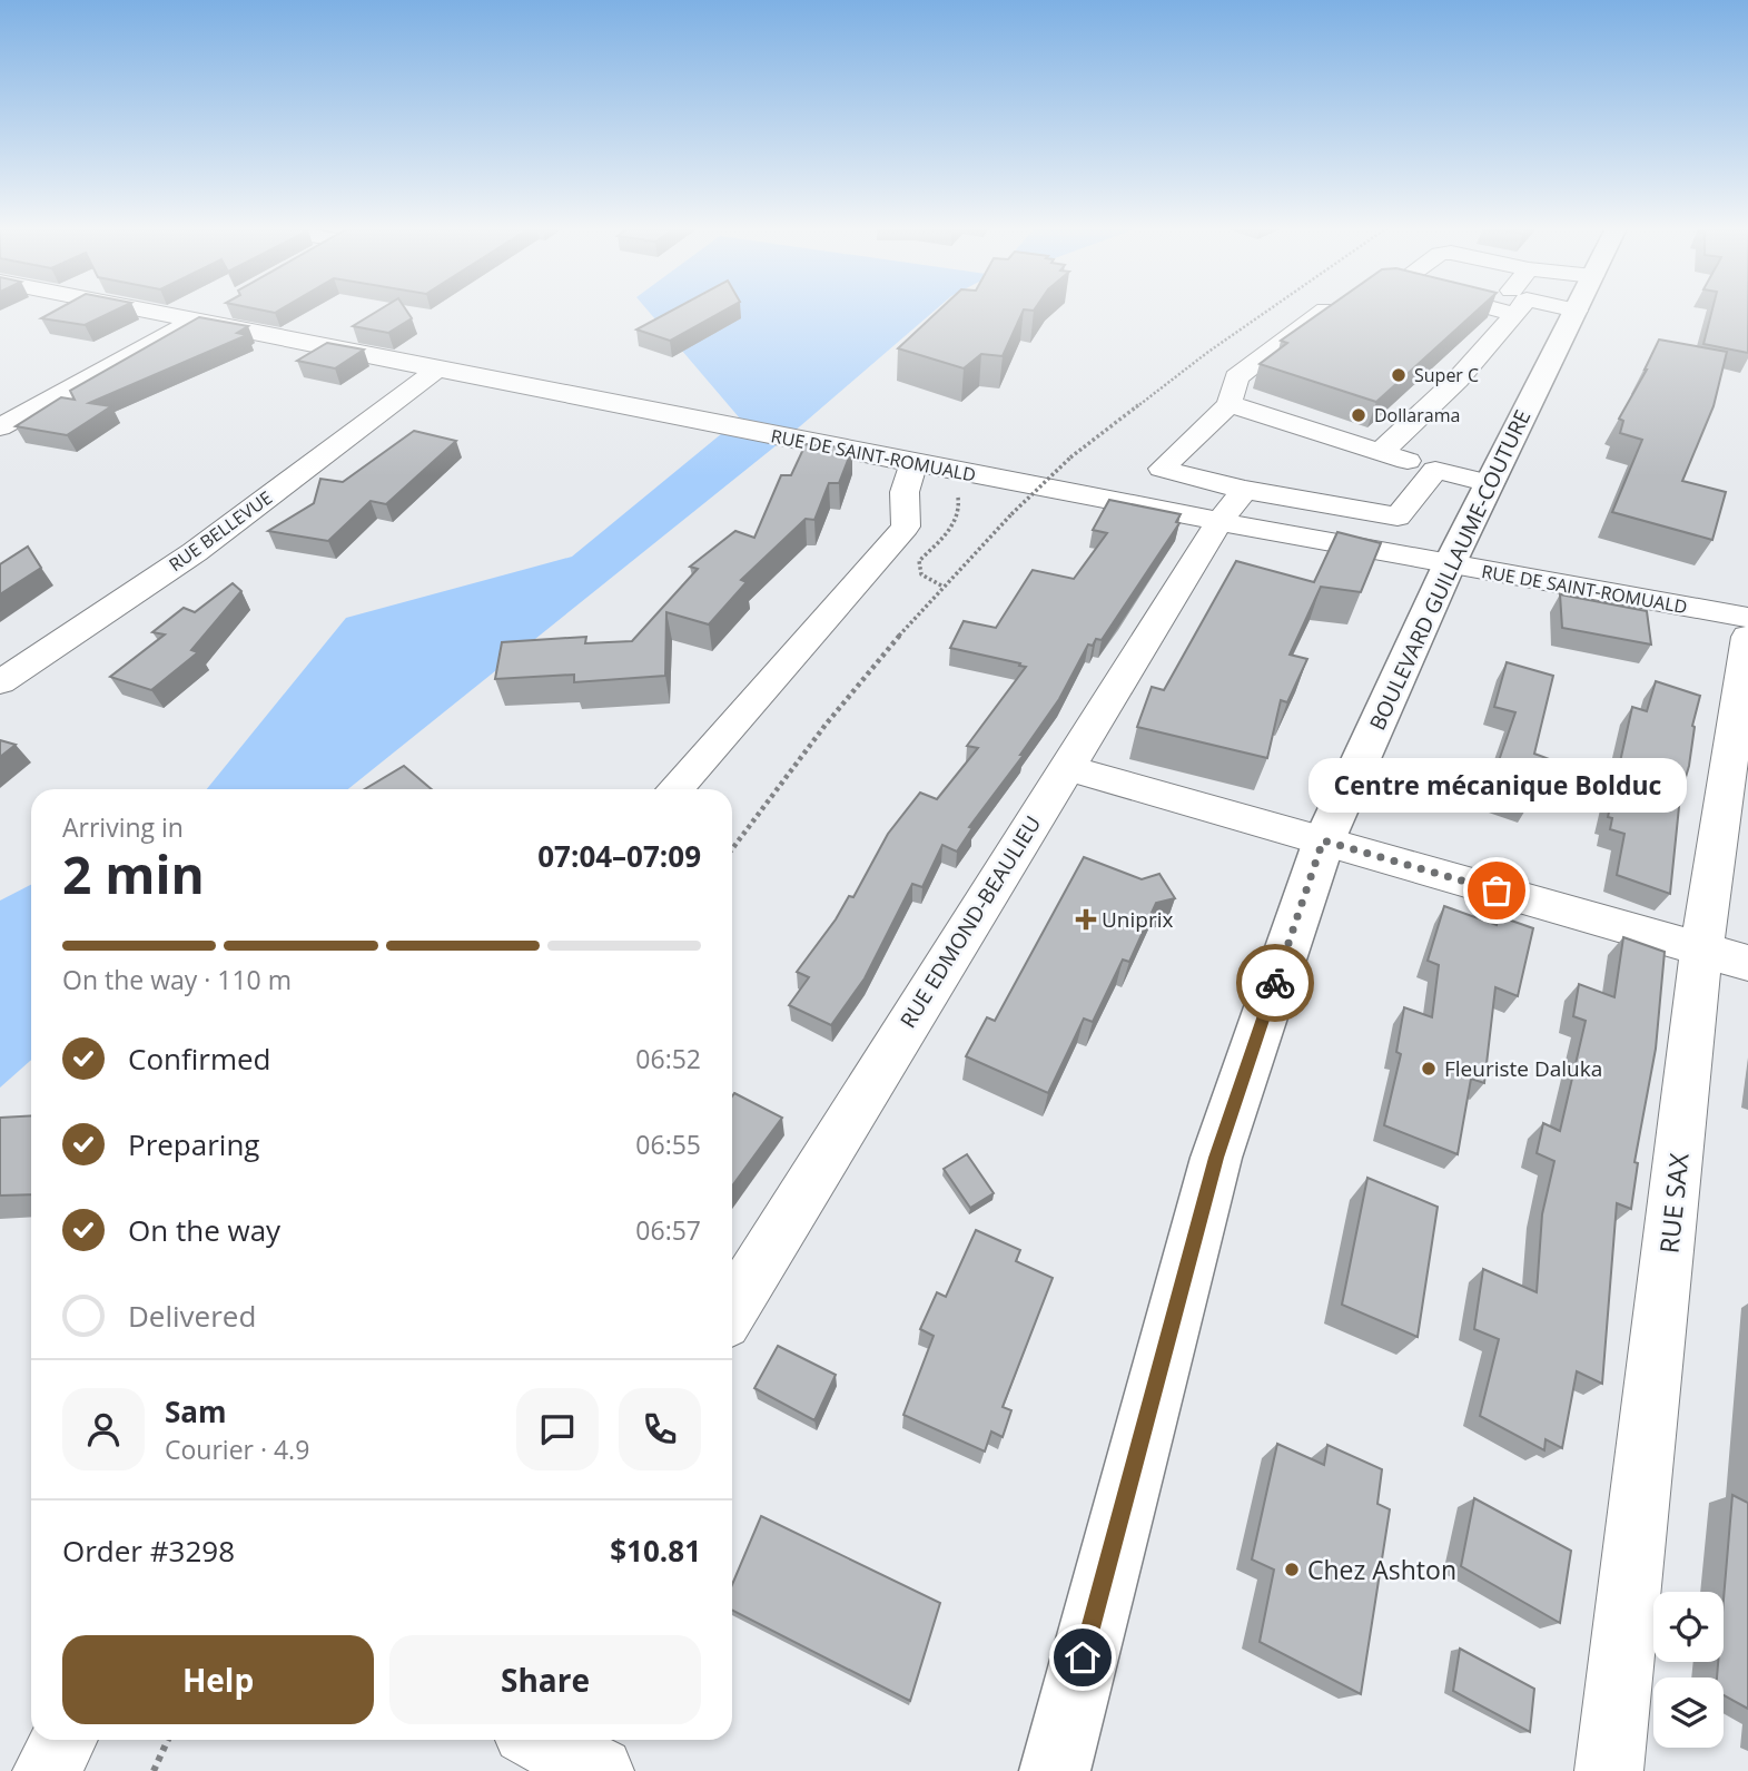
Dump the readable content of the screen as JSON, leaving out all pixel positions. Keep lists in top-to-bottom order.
{
  "streets": {
    "main road": ["BOULEVARD GUILLAUME-COUTURE"],
    "street": [
      "RUE DE SAINT-ROMUALD",
      "RUE BELLEVUE",
      "RUE EDMOND-BEAULIEU",
      "RUE SAX"
    ]
  },
  "crossings": [
    ["RUE DE SAINT-ROMUALD", "RUE BELLEVUE"],
    ["RUE DE SAINT-ROMUALD", "BOULEVARD GUILLAUME-COUTURE"],
    ["RUE DE SAINT-ROMUALD", "RUE EDMOND-BEAULIEU"]
  ],
  "places": {
    "other": [
      "Super C",
      "Dollarama",
      "Centre mécanique Bolduc",
      "Fleuriste Daluka",
      "Chez Ashton"
    ],
    "health": ["Uniprix"]
  },
  "page": {
    "bubble": "Centre mécanique Bolduc",
    "heading": ["2 min", "Arriving in", "07:04–07:09"],
    "panel": [
      "Sam",
      "Courier · 4.9",
      "Order #3298",
      "$10.81"
    ],
    "bar": "On the way · 110 m",
    "list": [
      ["Confirmed", "06:52"],
      ["Preparing", "06:55"],
      ["On the way", "06:57"],
      "Delivered"
    ],
    "buttons": ["Help", "Share"]
  }
}
